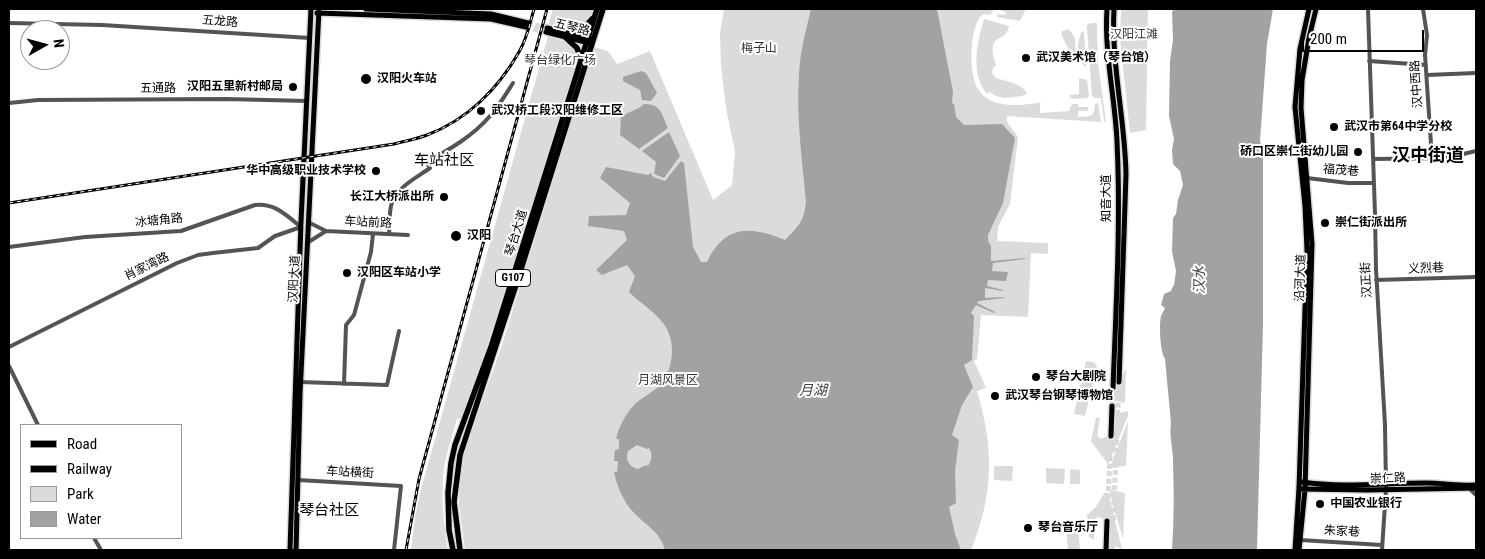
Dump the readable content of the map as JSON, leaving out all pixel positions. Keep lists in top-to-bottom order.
{
  "streets": {
    "highway": ["琴台大道", "G107"],
    "main road": [
      "五琴路",
      "知音大道",
      "沿河大道",
      "汉阳大道",
      "崇仁路"
    ],
    "street": [
      "五龙路",
      "汉中西路",
      "五通路",
      "福茂巷",
      "冰塘角路",
      "车站前路",
      "肖家湾路",
      "义烈巷",
      "汉正街",
      "车站横街",
      "朱家巷"
    ]
  },
  "crossings": [
    ["五龙路", "汉阳大道"],
    ["五琴路", "琴台大道"],
    ["五通路", "汉阳大道"],
    ["福茂巷", "沿河大道"],
    ["福茂巷", "汉正街"],
    ["冰塘角路", "肖家湾路"],
    ["冰塘角路", "汉阳大道"],
    ["肖家湾路", "汉阳大道"],
    ["义烈巷", "汉正街"],
    ["沿河大道", "崇仁路"],
    ["沿河大道", "朱家巷"],
    ["汉阳大道", "车站横街"],
    ["汉正街", "崇仁路"],
    ["汉正街", "朱家巷"]
  ],
  "districts": ["汉中街道", "车站社区", "琴台社区"],
  "water": ["汉水", "月湖"],
  "parks": [
    "汉阳江滩",
    "梅子山",
    "琴台绿化广场",
    "月湖风景区"
  ],
  "places": [
    "武汉美术馆（琴台馆）",
    "汉阳火车站",
    "汉阳五里新村邮局",
    "武汉桥工段汉阳维修工区",
    "武汉市第64中学分校",
    "硚口区崇仁街幼儿园",
    "华中高级职业技术学校",
    "长江大桥派出所",
    "崇仁街派出所",
    "汉阳",
    "汉阳区车站小学",
    "琴台大剧院",
    "武汉琴台钢琴博物馆",
    "中国农业银行",
    "琴台音乐厅"
  ],
  "legend": [
    "Road",
    "Railway",
    "Park",
    "Water"
  ],
  "scale_bar": "200 m",
  "north": "right"
}
